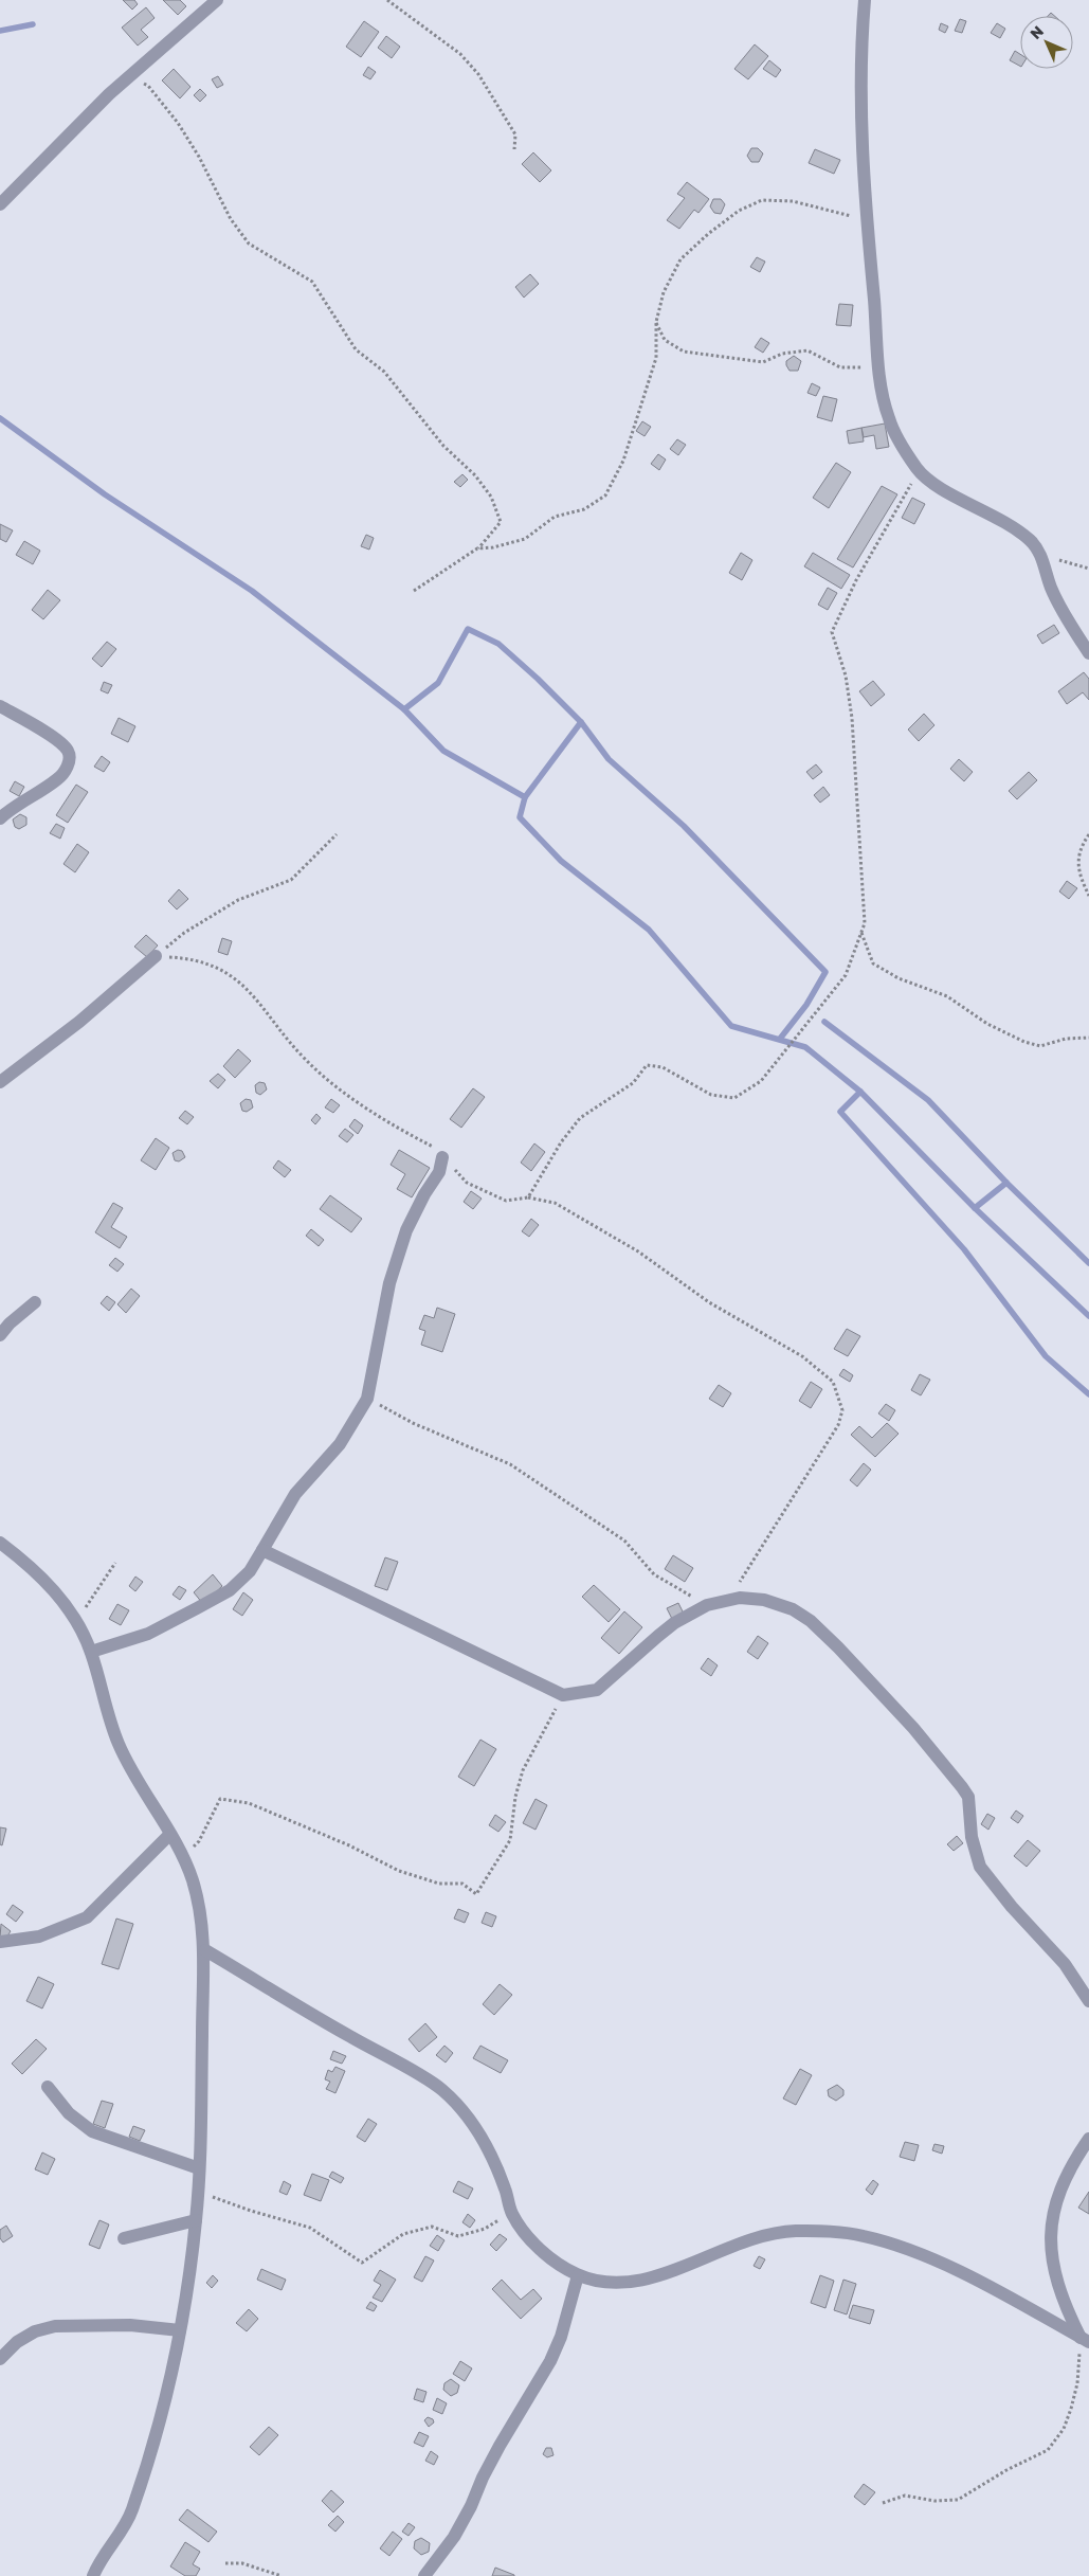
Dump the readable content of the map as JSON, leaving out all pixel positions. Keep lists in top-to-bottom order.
{
  "north": "top left"
}
